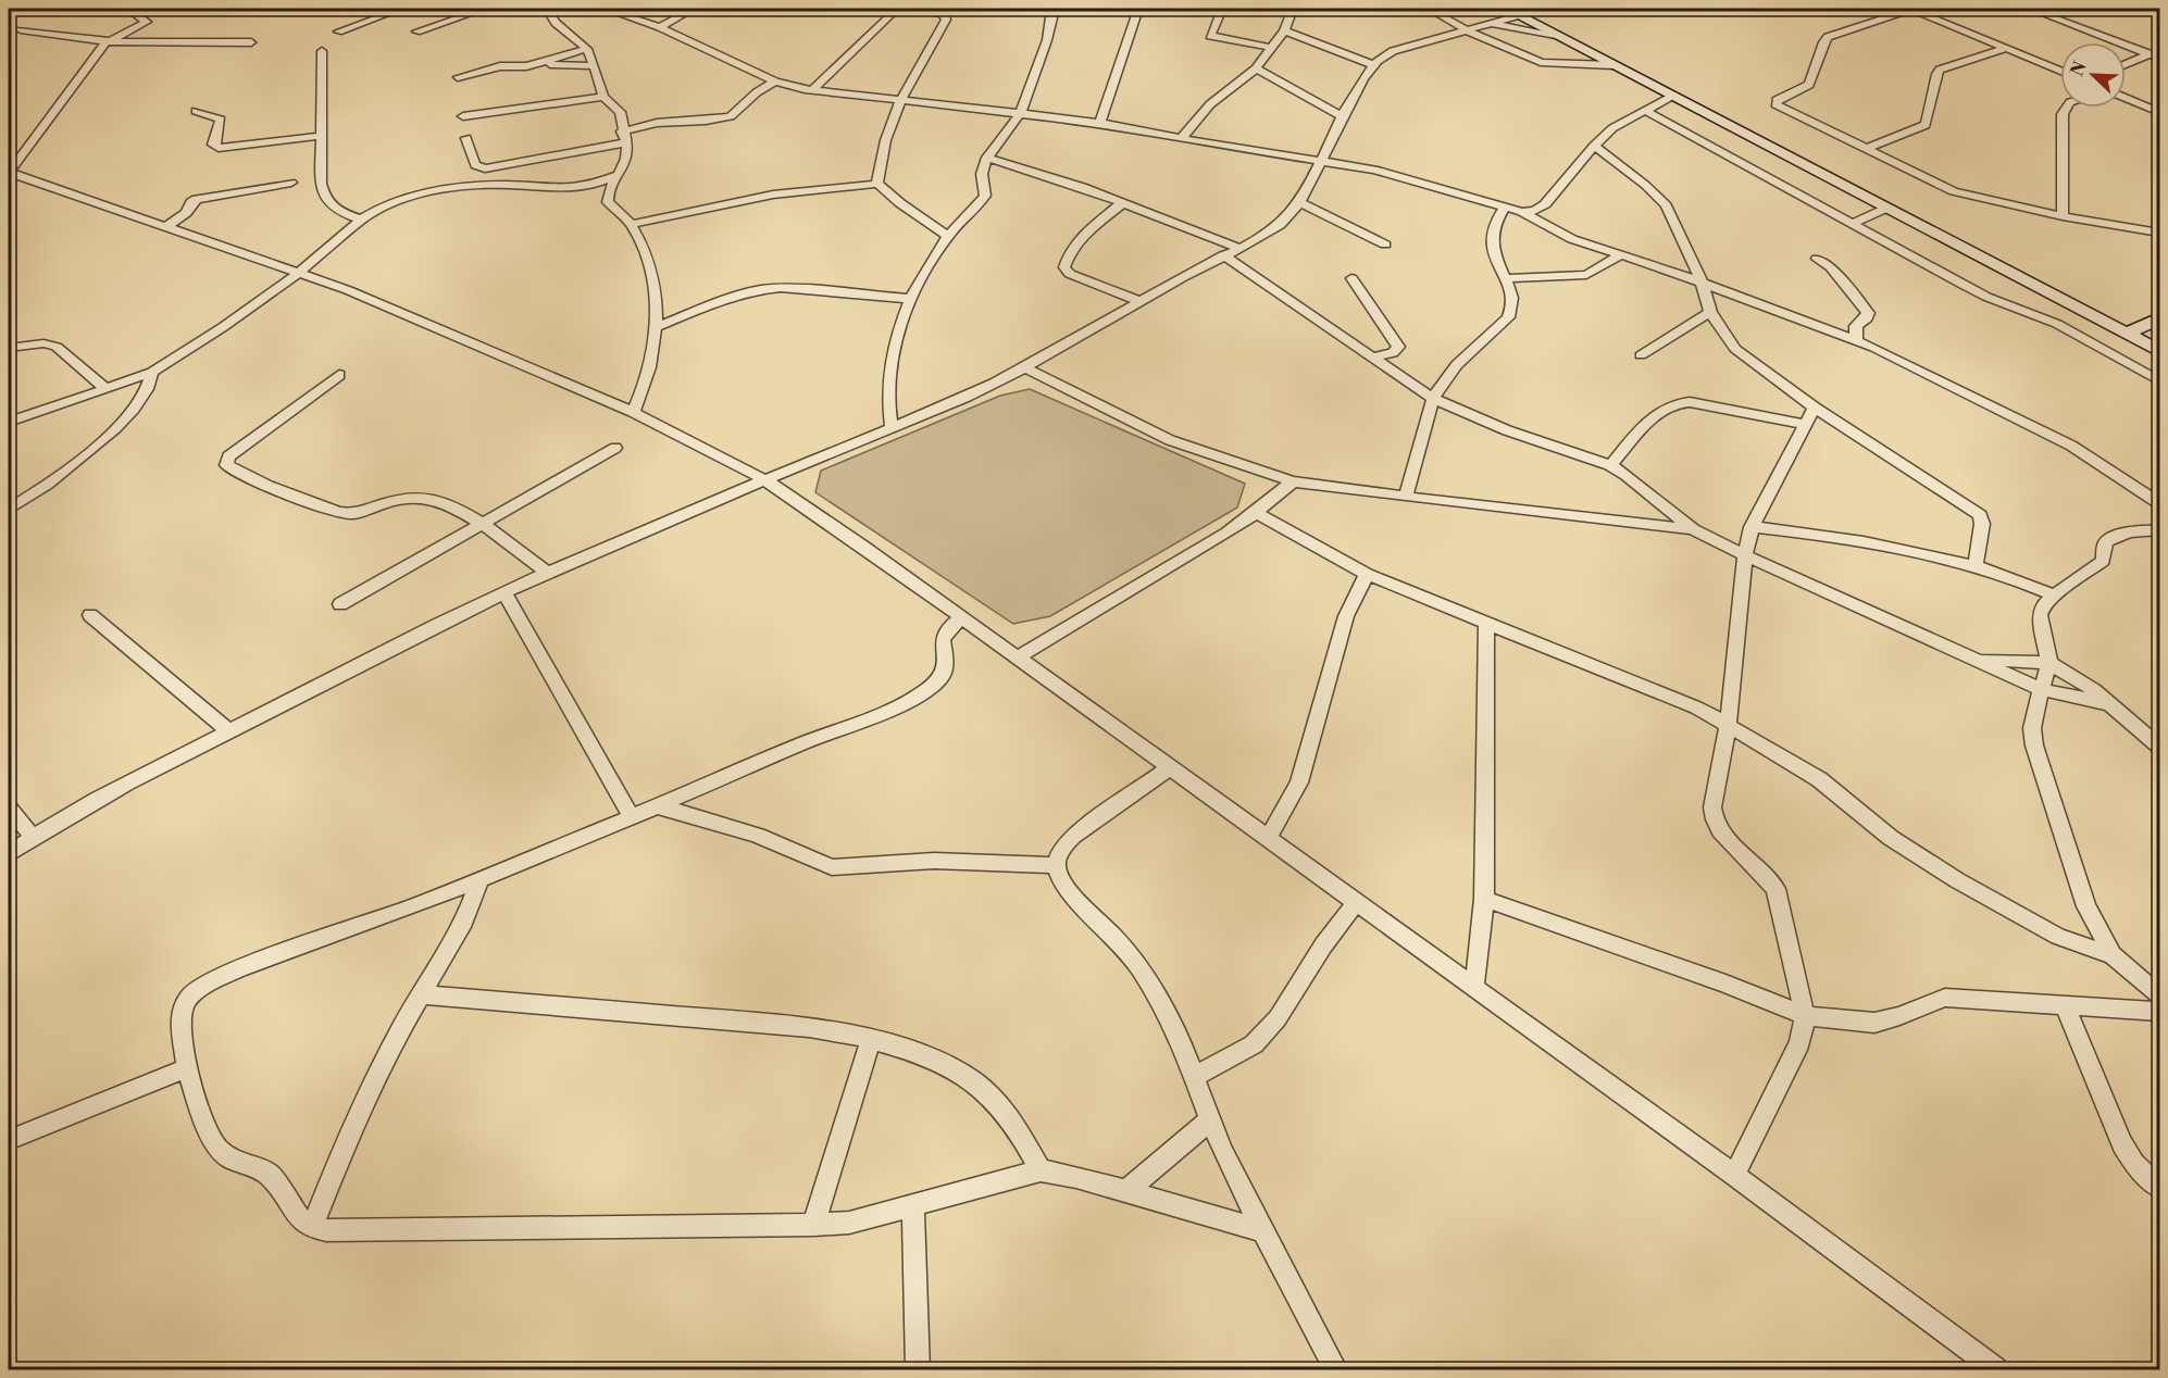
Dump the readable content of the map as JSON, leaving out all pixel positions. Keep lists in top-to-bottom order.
{
  "north": "top left"
}
